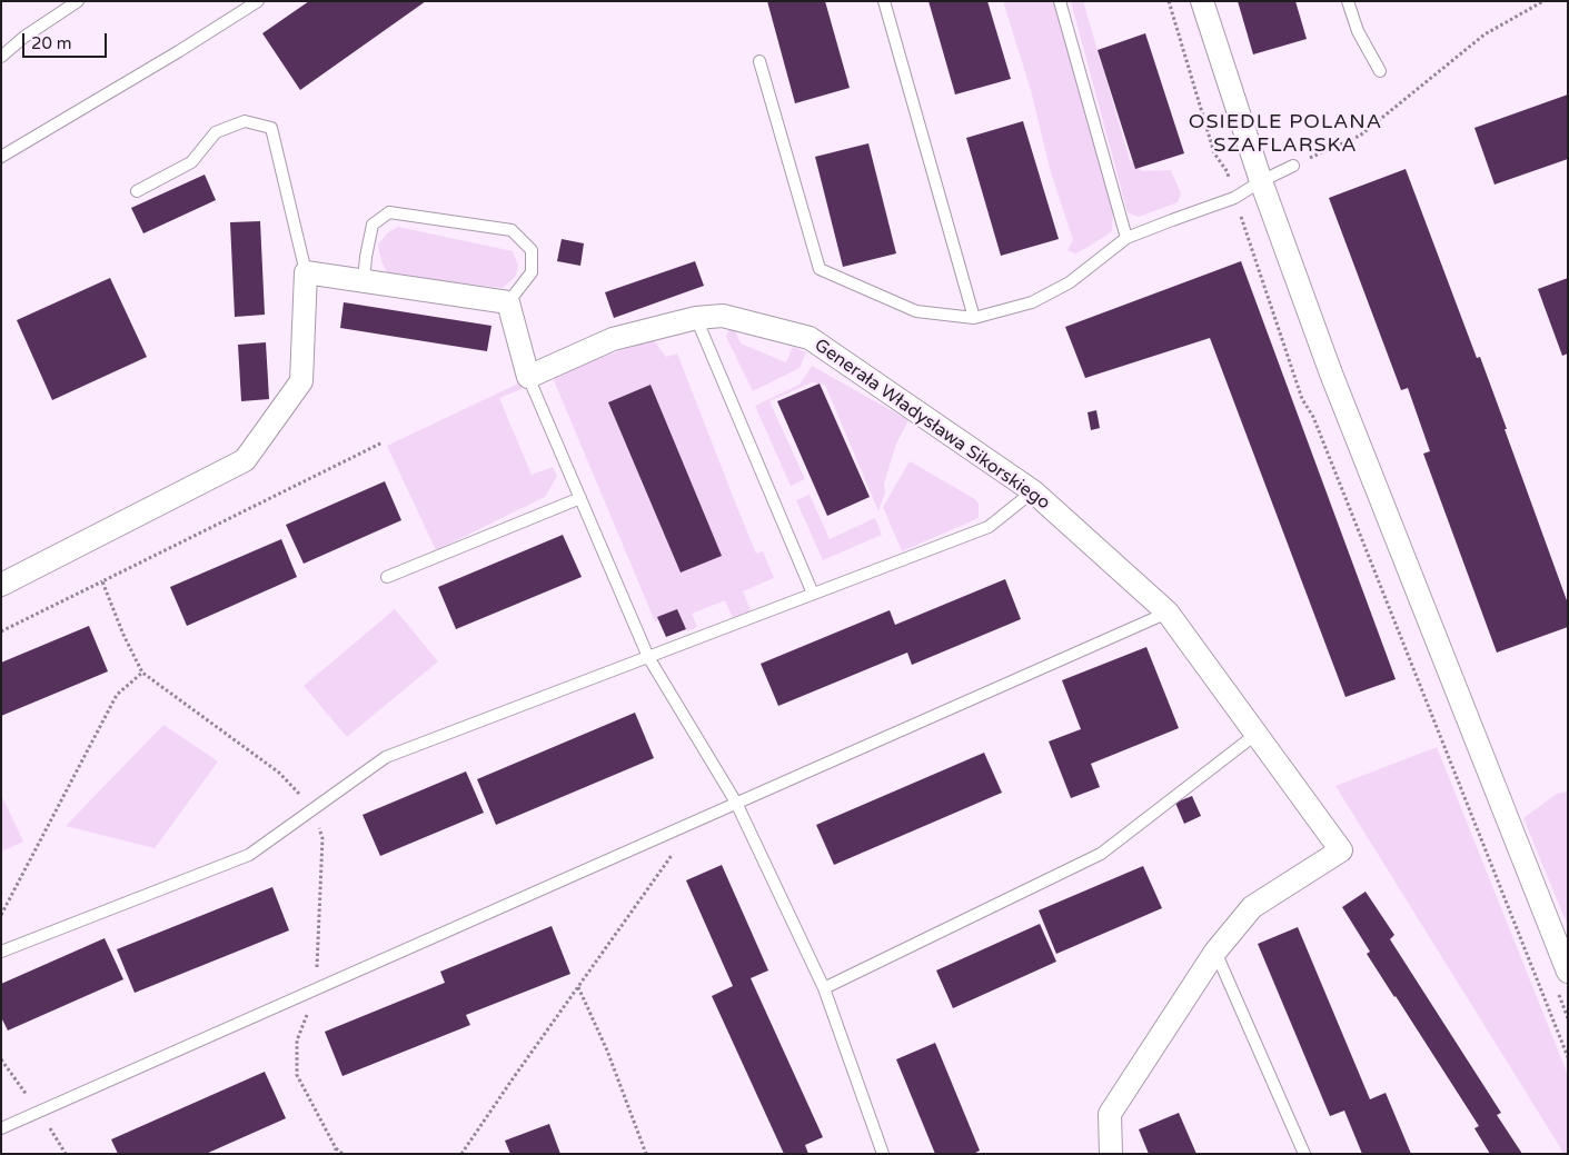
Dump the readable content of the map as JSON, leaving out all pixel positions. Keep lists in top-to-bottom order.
{
  "streets": {
    "street": ["Generała Władysława Sikorskiego"]
  },
  "districts": ["OSIEDLE POLANA SZAFLARSKA"],
  "scale_bar": "20 m"
}
